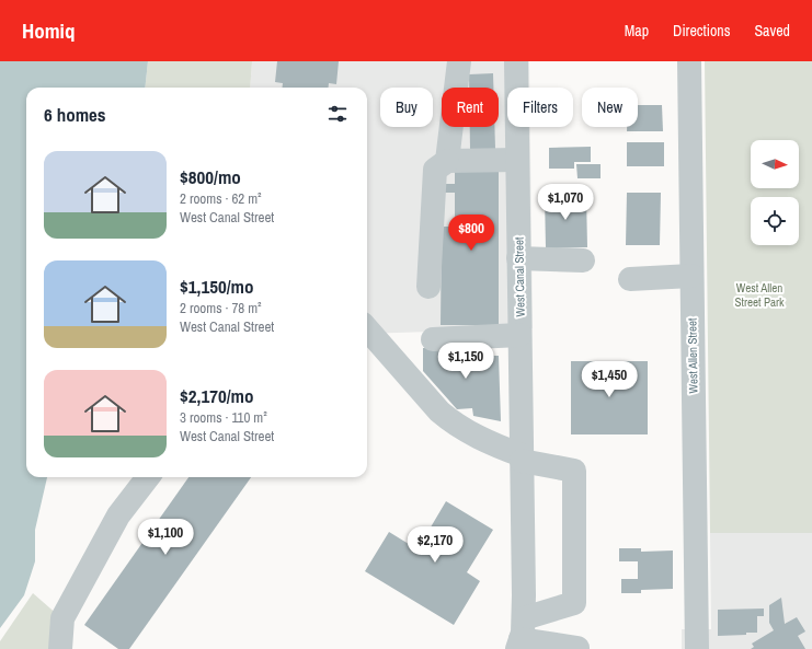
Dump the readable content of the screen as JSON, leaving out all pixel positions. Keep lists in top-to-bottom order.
{
  "streets": {
    "street": ["West Canal Street", "West Allen Street"]
  },
  "parks": ["West Allen Street Park"],
  "north": "right",
  "page": {
    "header": "Homiq",
    "nav": ["Map", "Directions", "Saved"],
    "chip": [
      "Buy",
      "Rent",
      "Filters",
      "New"
    ],
    "heading": "6 homes",
    "list": [
      {
        "name": "$800/mo",
        "note": "2 rooms · 62 m² · West Canal Street"
      },
      {
        "name": "$1,150/mo",
        "note": "2 rooms · 78 m² · West Canal Street"
      },
      {
        "name": "$2,170/mo",
        "note": "3 rooms · 110 m² · West Canal Street"
      }
    ],
    "price": [
      "$1,070",
      "$800",
      "$1,150",
      "$1,450",
      "$1,100",
      "$2,170"
    ]
  }
}
